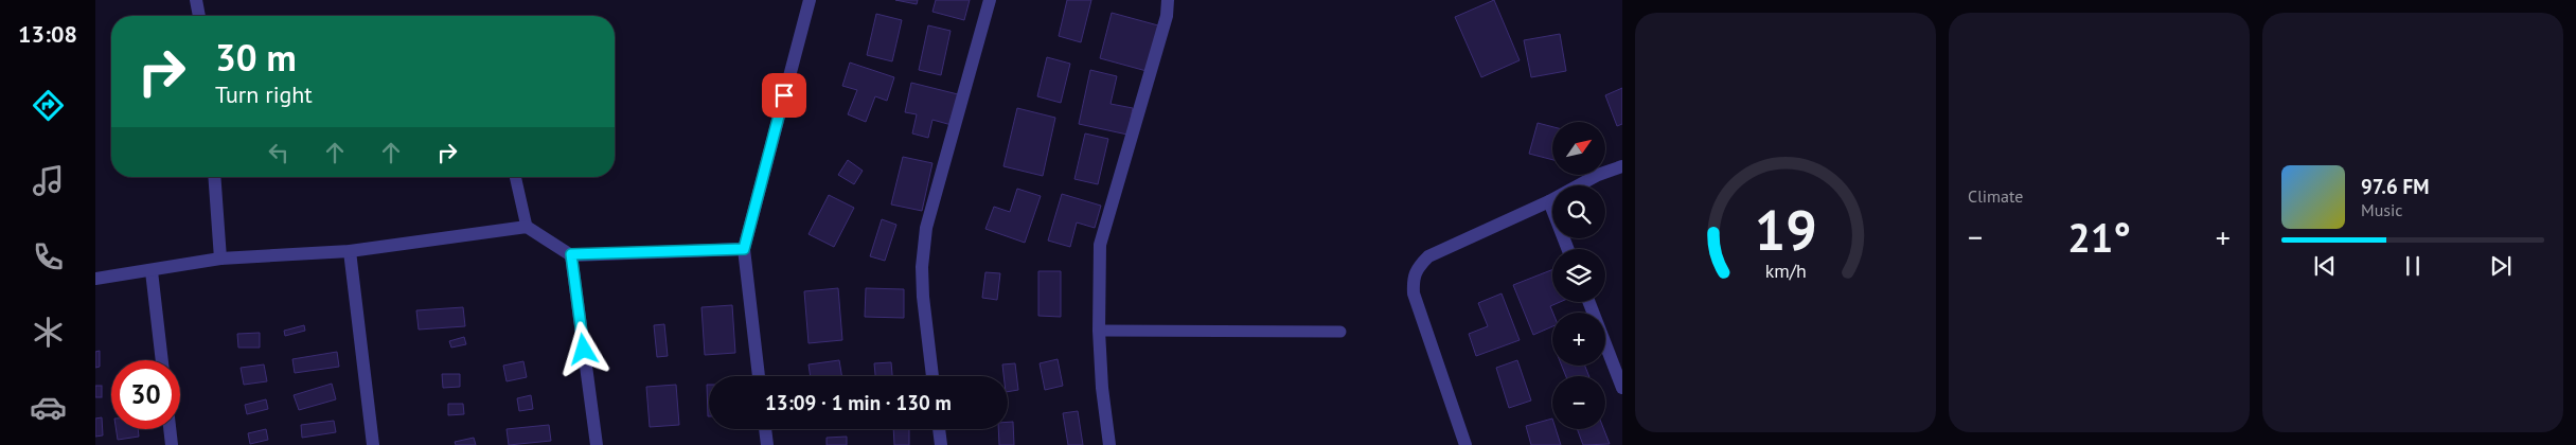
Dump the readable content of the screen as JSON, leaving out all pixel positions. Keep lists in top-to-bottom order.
{
  "north": "top right",
  "page": {
    "tabs": "13:08",
    "tile": "Climate",
    "turn": ["30 m", "Turn right"],
    "map_buttons": ["+", "−"],
    "song": ["97.6 FM", "Music"],
    "heat": ["−", "21°", "+"],
    "limit": "30",
    "trip": "13:09 · 1 min · 130 m",
    "gauge": ["19", "km/h"]
  }
}
